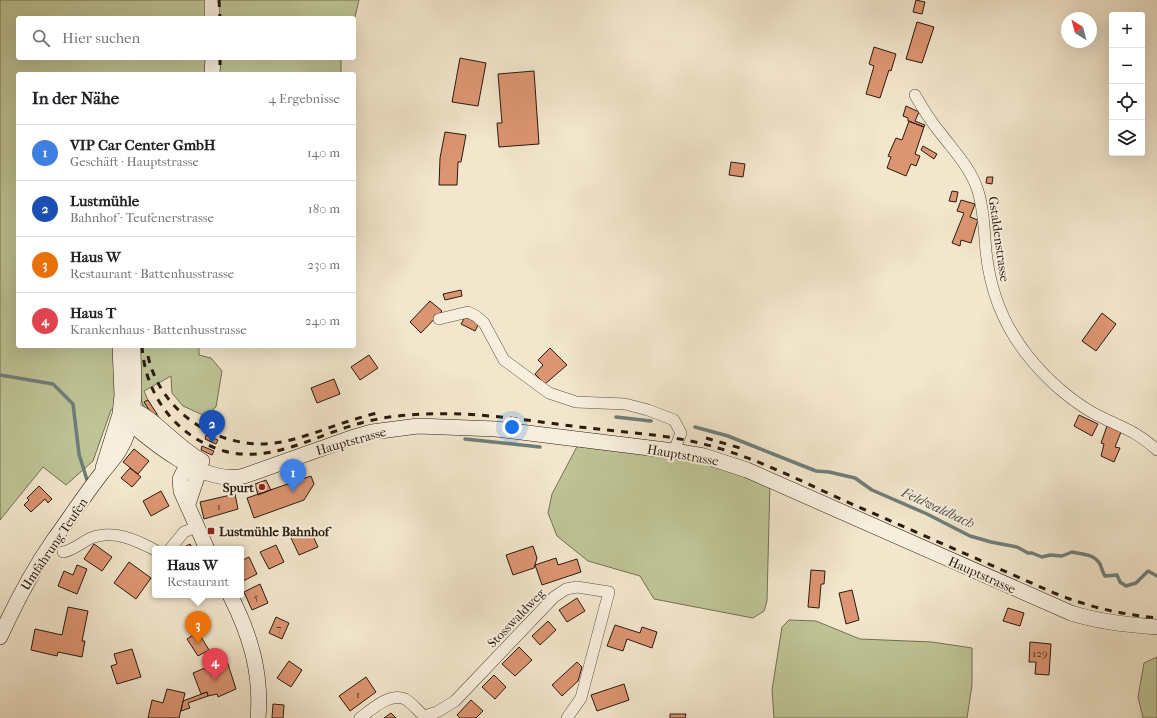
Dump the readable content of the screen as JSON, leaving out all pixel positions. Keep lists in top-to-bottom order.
{
  "streets": {
    "street": [
      "Gstaldenstrasse",
      "Hauptstrasse",
      "Umfahrung Teufen",
      "Stosswaldweg"
    ]
  },
  "water": ["Feldwaldbach"],
  "places": {
    "other": ["Spurt"],
    "transit": ["Lustmühle Bahnhof"]
  },
  "house_numbers": [
    "1",
    "5",
    "7",
    "129",
    "1"
  ],
  "north": "top left",
  "page": {
    "map_buttons": ["+", "−"],
    "search": "Hier suchen",
    "heading": ["In der Nähe", "4 Ergebnisse"],
    "list": [
      {
        "mark": "1",
        "name": "VIP Car Center GmbH",
        "note": "Geschäft · Hauptstrasse",
        "value": "140 m"
      },
      {
        "mark": "2",
        "name": "Lustmühle",
        "note": "Bahnhof · Teufenerstrasse",
        "value": "180 m"
      },
      {
        "mark": "3",
        "name": "Haus W",
        "note": "Restaurant · Battenhusstrasse",
        "value": "230 m"
      },
      {
        "mark": "4",
        "name": "Haus T",
        "note": "Krankenhaus · Battenhusstrasse",
        "value": "240 m"
      }
    ],
    "pins": [
      "2",
      "1",
      "3",
      "4"
    ],
    "popup": ["Haus W", "Restaurant"]
  }
}
